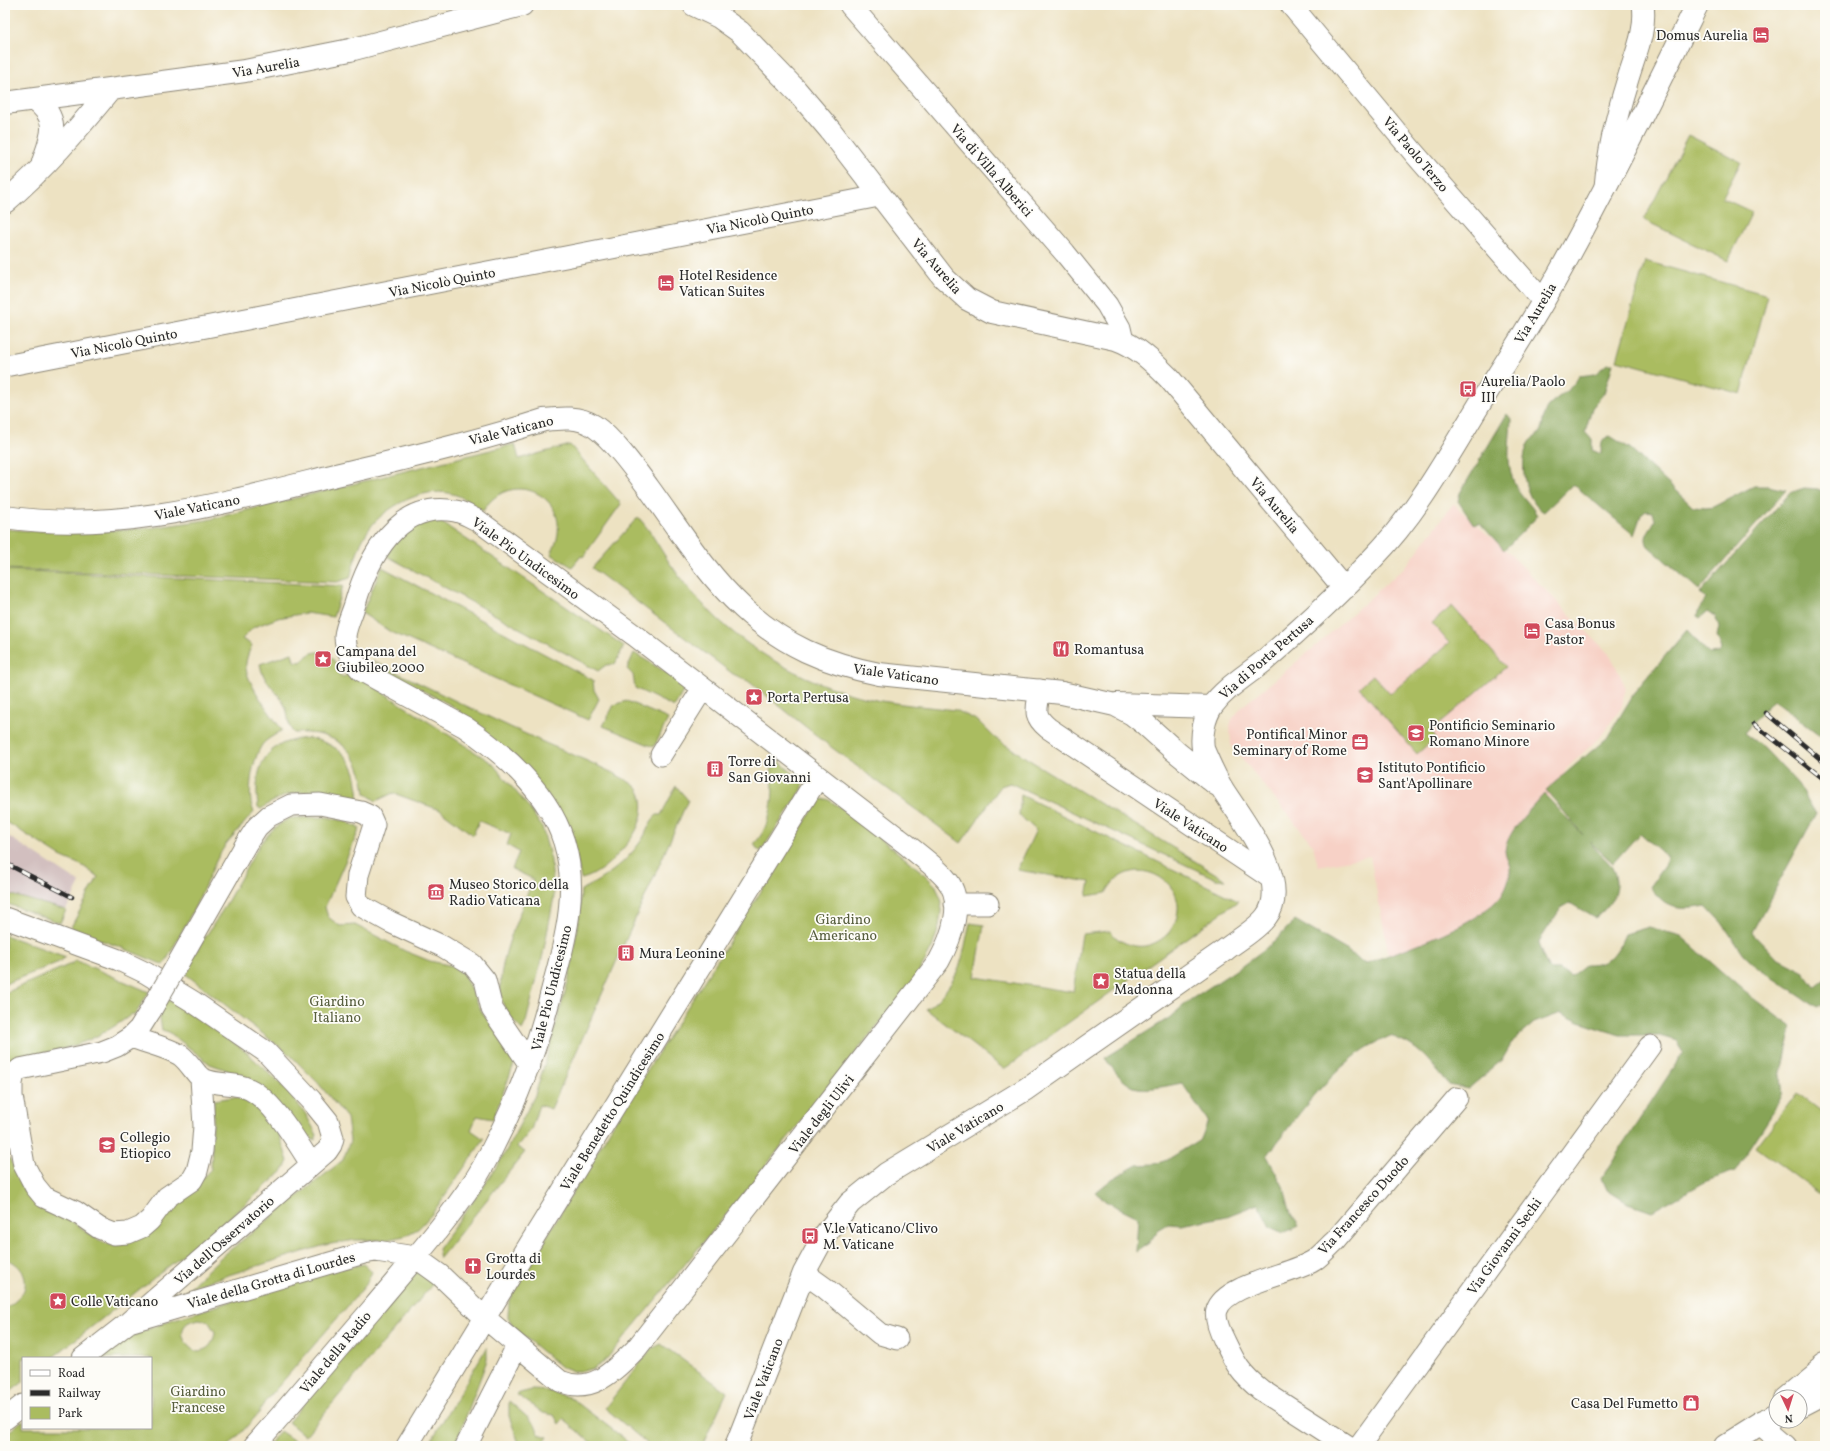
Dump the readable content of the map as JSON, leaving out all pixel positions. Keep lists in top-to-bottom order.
{
  "streets": {
    "street": [
      "Via Aurelia",
      "Via Paolo Terzo",
      "Via di Villa Alberici",
      "Via Nicolò Quinto",
      "Viale Vaticano",
      "Viale Pio Undicesimo",
      "Via di Porta Pertusa",
      "Viale Benedetto Quindicesimo",
      "Viale degli Ulivi",
      "Via Francesco Duodo",
      "Via dell'Osservatorio",
      "Via Giovanni Sechi",
      "Viale della Grotta di Lourdes",
      "Viale della Radio"
    ]
  },
  "crossings": [
    ["Via Aurelia", "Via Paolo Terzo"],
    ["Via Aurelia", "Via di Villa Alberici"],
    ["Via Aurelia", "Via Nicolò Quinto"],
    ["Via Aurelia", "Via di Porta Pertusa"],
    ["Viale Vaticano", "Via di Porta Pertusa"],
    ["Viale Pio Undicesimo", "Viale Benedetto Quindicesimo"],
    ["Viale Pio Undicesimo", "Viale degli Ulivi"],
    ["Viale Pio Undicesimo", "Viale della Grotta di Lourdes"],
    ["Viale Pio Undicesimo", "Viale della Radio"],
    ["Viale Benedetto Quindicesimo", "Viale degli Ulivi"],
    ["Viale degli Ulivi", "Viale della Grotta di Lourdes"],
    ["Viale degli Ulivi", "Viale della Radio"],
    ["Via dell'Osservatorio", "Viale della Grotta di Lourdes"],
    ["Viale della Grotta di Lourdes", "Viale della Radio"]
  ],
  "parks": ["Giardino Americano", "Giardino Italiano", "Giardino Francese"],
  "places": {
    "hotel": ["Domus Aurelia", "Hotel Residence Vatican Suites", "Casa Bonus Pastor"],
    "bus stop": ["Aurelia/Paolo III", "V.le Vaticano/Clivo M. Vaticane"],
    "restaurant": ["Romantusa"],
    "place": [
      "Campana del Giubileo 2000",
      "Porta Pertusa",
      "Statua della Madonna",
      "Colle Vaticano"
    ],
    "school or university": ["Pontificio Seminario Romano Minore", "Istituto Pontificio Sant'Apollinare", "Collegio Etiopico"],
    "office": ["Pontifical Minor Seminary of Rome"],
    "building": ["Torre di San Giovanni", "Mura Leonine"],
    "museum": ["Museo Storico della Radio Vaticana"],
    "church": ["Grotta di Lourdes"],
    "shop": ["Casa Del Fumetto"]
  },
  "legend": ["Road", "Railway", "Park"],
  "north": "bottom"
}
